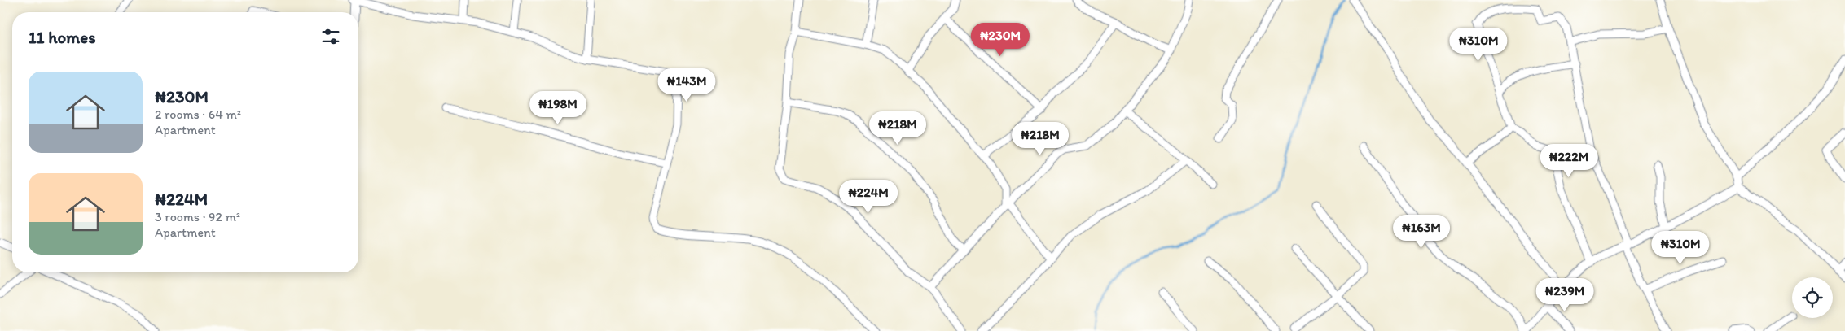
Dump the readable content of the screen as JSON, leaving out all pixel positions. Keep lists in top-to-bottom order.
{
  "page": {
    "heading": "11 homes",
    "price": [
      "₦230M",
      "₦310M",
      "₦143M",
      "₦198M",
      "₦218M",
      "₦218M",
      "₦222M",
      "₦224M",
      "₦163M",
      "₦310M",
      "₦239M"
    ],
    "list": [
      {
        "name": "₦230M",
        "note": "2 rooms · 64 m² · Apartment"
      },
      {
        "name": "₦224M",
        "note": "3 rooms · 92 m² · Apartment"
      }
    ]
  }
}
